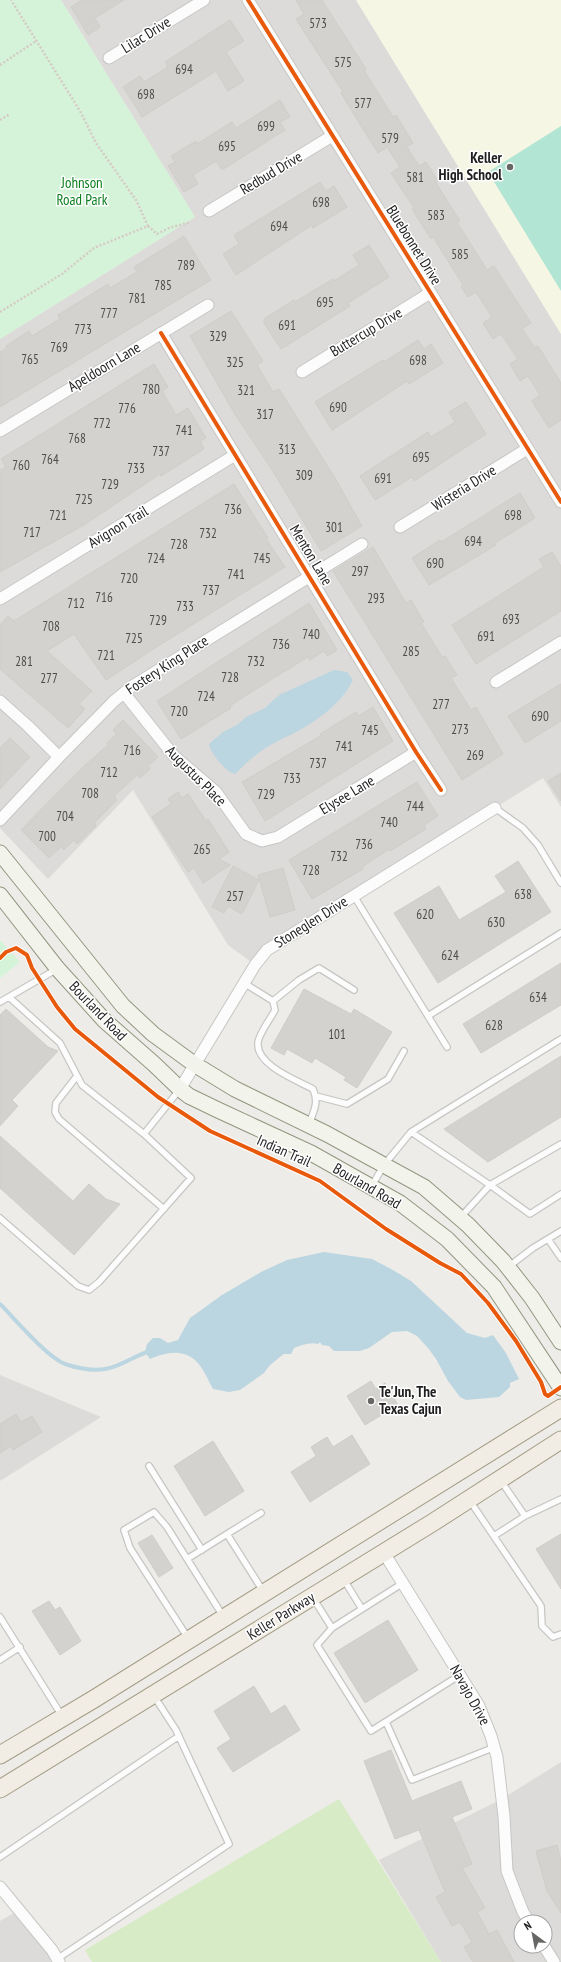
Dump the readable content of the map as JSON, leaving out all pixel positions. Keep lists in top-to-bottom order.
{
  "streets": {
    "main road": ["Bourland Road", "Keller Parkway"],
    "street": [
      "Lilac Drive",
      "Redbud Drive",
      "Bluebonnet Drive",
      "Buttercup Drive",
      "Apeldoorn Lane",
      "Wisteria Drive",
      "Avignon Trail",
      "Menton Lane",
      "Fostery King Place",
      "Augustus Place",
      "Elysee Lane",
      "Stoneglen Drive",
      "Navajo Drive"
    ],
    "cycle path": ["Indian Trail"]
  },
  "crossings": [
    ["Redbud Drive", "Bluebonnet Drive"],
    ["Bluebonnet Drive", "Buttercup Drive"],
    ["Bluebonnet Drive", "Wisteria Drive"],
    ["Apeldoorn Lane", "Menton Lane"],
    ["Avignon Trail", "Menton Lane"],
    ["Menton Lane", "Fostery King Place"],
    ["Menton Lane", "Elysee Lane"],
    ["Fostery King Place", "Augustus Place"],
    ["Augustus Place", "Elysee Lane"],
    ["Stoneglen Drive", "Bourland Road"],
    ["Keller Parkway", "Navajo Drive"]
  ],
  "parks": ["Johnson Road Park"],
  "places": ["Keller High School", "Te'Jun, The Texas Cajun"],
  "house_numbers": [
    "573",
    "575",
    "694",
    "698",
    "577",
    "699",
    "579",
    "695",
    "581",
    "698",
    "583",
    "694",
    "585",
    "789",
    "785",
    "781",
    "695",
    "777",
    "691",
    "773",
    "329",
    "769",
    "765",
    "698",
    "325",
    "780",
    "321",
    "690",
    "776",
    "317",
    "772",
    "741",
    "768",
    "313",
    "737",
    "695",
    "764",
    "760",
    "733",
    "309",
    "691",
    "729",
    "725",
    "736",
    "721",
    "698",
    "301",
    "717",
    "732",
    "694",
    "728",
    "724",
    "745",
    "690",
    "297",
    "741",
    "720",
    "737",
    "716",
    "293",
    "712",
    "733",
    "693",
    "729",
    "708",
    "740",
    "691",
    "725",
    "736",
    "285",
    "721",
    "281",
    "732",
    "728",
    "277",
    "724",
    "277",
    "720",
    "690",
    "273",
    "745",
    "741",
    "716",
    "269",
    "737",
    "712",
    "733",
    "708",
    "729",
    "744",
    "704",
    "740",
    "700",
    "736",
    "265",
    "732",
    "728",
    "638",
    "257",
    "620",
    "630",
    "624",
    "634",
    "628",
    "101"
  ],
  "north": "top left"
}
